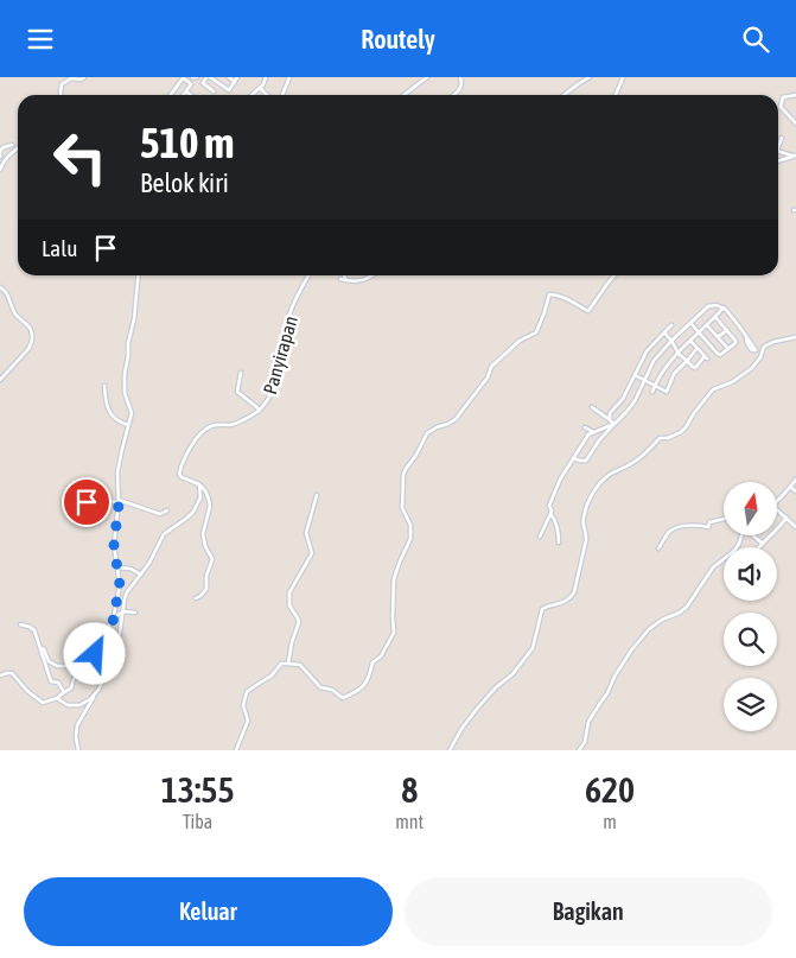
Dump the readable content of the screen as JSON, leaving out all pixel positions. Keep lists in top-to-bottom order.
{
  "streets": {
    "street": ["Panyirapan"]
  },
  "north": "top",
  "page": {
    "header": "Routely",
    "turn": ["510 m", "Belok kiri"],
    "then": "Lalu",
    "eta": [
      "13:55",
      "Tiba",
      "8",
      "mnt",
      "620",
      "m"
    ],
    "buttons": ["Keluar", "Bagikan"]
  }
}
